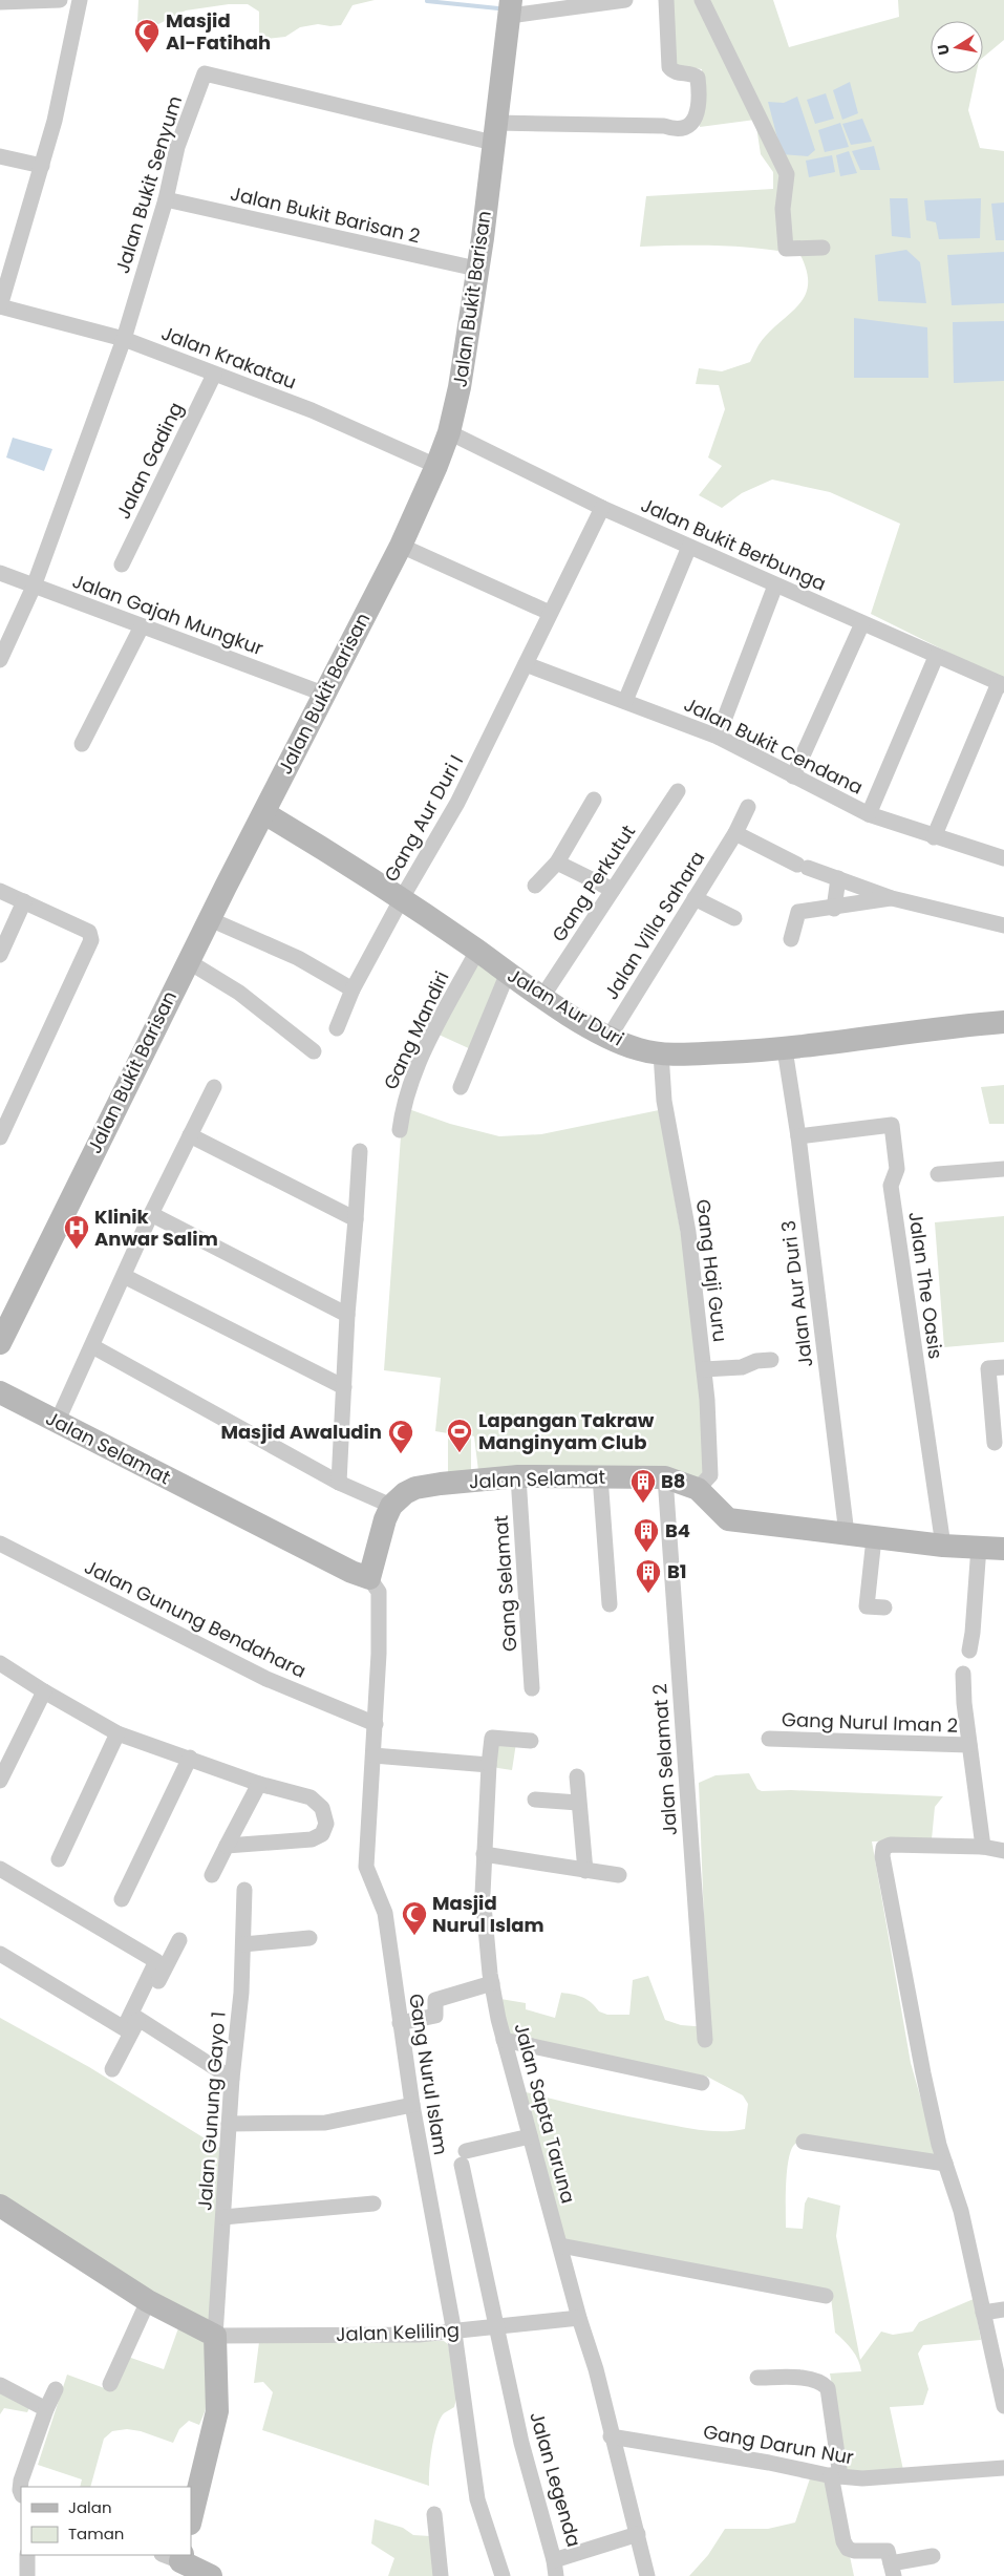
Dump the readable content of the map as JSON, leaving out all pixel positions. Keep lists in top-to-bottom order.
{
  "streets": {
    "street": [
      "Jalan Bukit Senyum",
      "Jalan Bukit Barisan 2",
      "Jalan Bukit Barisan",
      "Jalan Krakatau",
      "Jalan Gading",
      "Jalan Bukit Berbunga",
      "Jalan Gajah Mungkur",
      "Jalan Bukit Cendana",
      "Gang Aur Duri I",
      "Gang Perkutut",
      "Jalan Villa Sahara",
      "Jalan Aur Duri",
      "Gang Mandiri",
      "Gang Haji Guru",
      "Jalan The Oasis",
      "Jalan Aur Duri 3",
      "Jalan Selamat",
      "Gang Selamat",
      "Jalan Gunung Bendahara",
      "Gang Nurul Iman 2",
      "Jalan Selamat 2",
      "Gang Nurul Islam",
      "Jalan Gunung Gayo 1",
      "Jalan Sapta Taruna",
      "Jalan Keliling",
      "Gang Darun Nur",
      "Jalan Legenda"
    ]
  },
  "crossings": [
    ["Jalan Bukit Senyum", "Jalan Bukit Barisan 2"],
    ["Jalan Bukit Senyum", "Jalan Bukit Barisan"],
    ["Jalan Bukit Senyum", "Jalan Krakatau"],
    ["Jalan Bukit Senyum", "Jalan Gajah Mungkur"],
    ["Jalan Bukit Barisan 2", "Jalan Bukit Barisan"],
    ["Jalan Bukit Barisan", "Jalan Krakatau"],
    ["Jalan Bukit Barisan", "Jalan Bukit Berbunga"],
    ["Jalan Bukit Barisan", "Jalan Gajah Mungkur"],
    ["Jalan Bukit Barisan", "Jalan Aur Duri"],
    ["Jalan Krakatau", "Jalan Gading"],
    ["Jalan Bukit Berbunga", "Gang Aur Duri I"],
    ["Jalan Bukit Cendana", "Gang Aur Duri I"],
    ["Gang Aur Duri I", "Jalan Aur Duri"],
    ["Gang Perkutut", "Jalan Aur Duri"],
    ["Jalan Villa Sahara", "Jalan Aur Duri"],
    ["Jalan Aur Duri", "Gang Mandiri"],
    ["Jalan Aur Duri", "Gang Haji Guru"],
    ["Jalan Aur Duri", "Jalan Aur Duri 3"],
    ["Gang Haji Guru", "Jalan Selamat"],
    ["Jalan The Oasis", "Jalan Aur Duri 3"],
    ["Jalan The Oasis", "Jalan Selamat"],
    ["Jalan Aur Duri 3", "Jalan Selamat"],
    ["Jalan Selamat", "Gang Selamat"],
    ["Jalan Selamat", "Jalan Selamat 2"],
    ["Jalan Selamat", "Gang Nurul Islam"],
    ["Jalan Gunung Bendahara", "Gang Nurul Islam"],
    ["Gang Nurul Islam", "Jalan Keliling"],
    ["Jalan Gunung Gayo 1", "Jalan Keliling"],
    ["Jalan Sapta Taruna", "Jalan Keliling"],
    ["Jalan Sapta Taruna", "Gang Darun Nur"],
    ["Jalan Sapta Taruna", "Jalan Legenda"],
    ["Jalan Keliling", "Jalan Legenda"]
  ],
  "places": {
    "mosque": ["Masjid Al-Fatihah", "Masjid Awaludin", "Masjid Nurul Islam"],
    "hospital": ["Klinik Anwar Salim"],
    "sports": ["Lapangan Takraw Manginyam Club"],
    "building": ["B8", "B4", "B1"]
  },
  "legend": ["Jalan", "Taman"],
  "north": "left"
}
